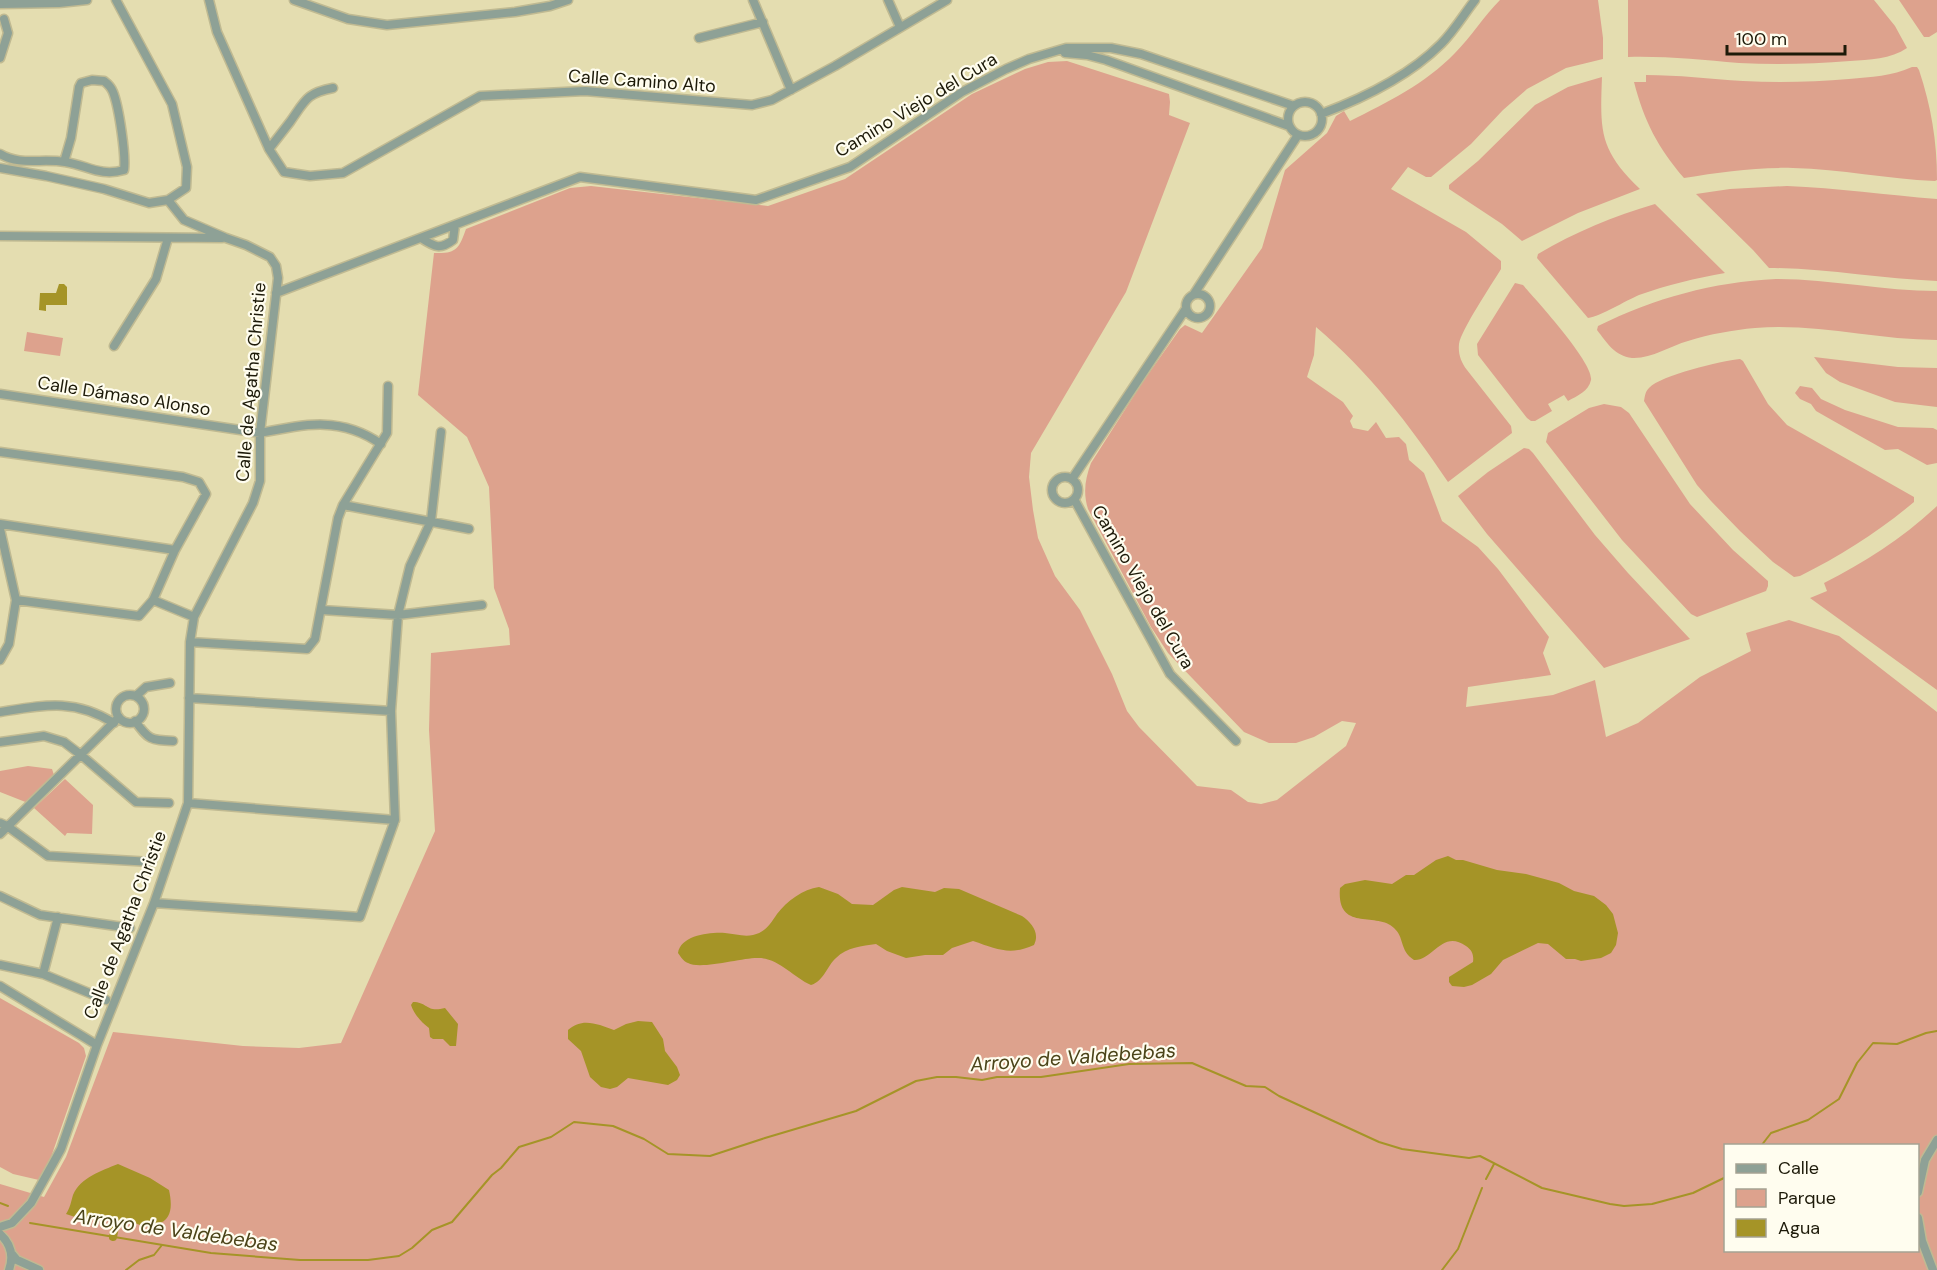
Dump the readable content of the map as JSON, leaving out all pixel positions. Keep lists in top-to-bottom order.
{
  "streets": {
    "street": [
      "Calle Camino Alto",
      "Camino Viejo del Cura",
      "Calle de Agatha Christie",
      "Calle Dámaso Alonso"
    ]
  },
  "crossings": [
    ["Camino Viejo del Cura", "Calle de Agatha Christie"],
    ["Calle de Agatha Christie", "Calle Dámaso Alonso"]
  ],
  "water": ["Arroyo de Valdebebas"],
  "legend": ["Calle", "Parque", "Agua"],
  "scale_bar": "100 m"
}
